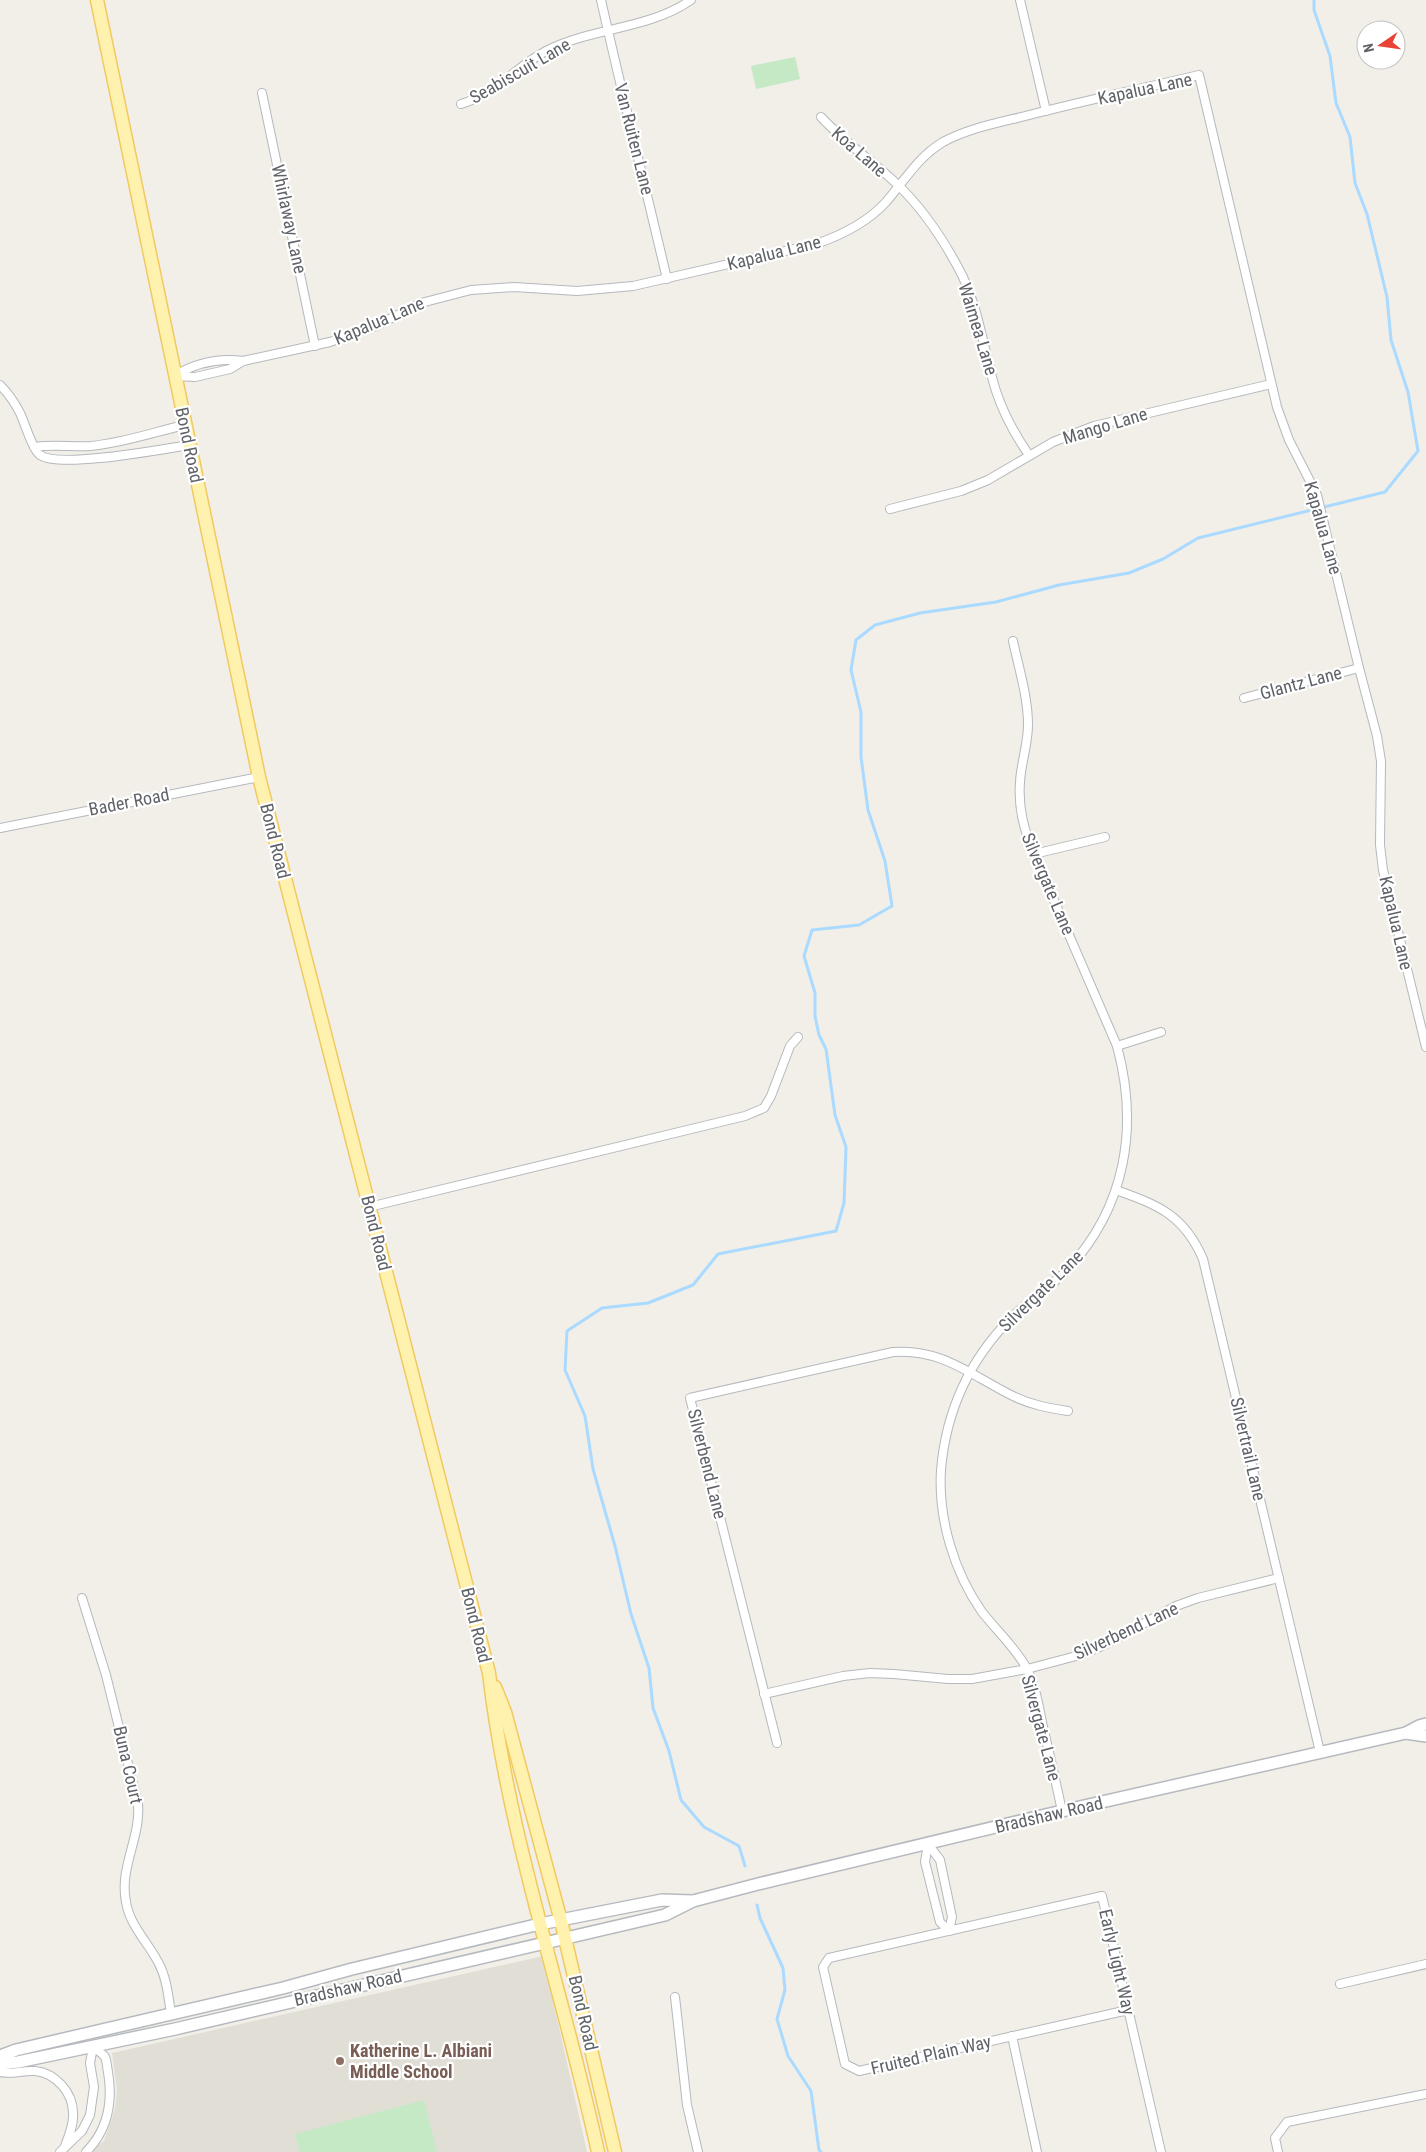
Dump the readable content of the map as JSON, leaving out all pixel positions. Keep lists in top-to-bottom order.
{
  "streets": {
    "main road": ["Bond Road", "Bradshaw Road"],
    "street": [
      "Seabiscuit Lane",
      "Kapalua Lane",
      "Van Ruiten Lane",
      "Koa Lane",
      "Whirlaway Lane",
      "Waimea Lane",
      "Mango Lane",
      "Glantz Lane",
      "Bader Road",
      "Silvergate Lane",
      "Silvertrail Lane",
      "Silverbend Lane",
      "Buna Court",
      "Early Light Way",
      "Fruited Plain Way"
    ]
  },
  "crossings": [
    ["Seabiscuit Lane", "Van Ruiten Lane"],
    ["Kapalua Lane", "Van Ruiten Lane"],
    ["Kapalua Lane", "Koa Lane"],
    ["Kapalua Lane", "Whirlaway Lane"],
    ["Kapalua Lane", "Waimea Lane"],
    ["Kapalua Lane", "Mango Lane"],
    ["Kapalua Lane", "Bond Road"],
    ["Kapalua Lane", "Glantz Lane"],
    ["Koa Lane", "Waimea Lane"],
    ["Waimea Lane", "Mango Lane"],
    ["Bond Road", "Bader Road"],
    ["Bond Road", "Bradshaw Road"],
    ["Silvergate Lane", "Silvertrail Lane"],
    ["Silvergate Lane", "Silverbend Lane"],
    ["Silvergate Lane", "Bradshaw Road"],
    ["Silvertrail Lane", "Silverbend Lane"],
    ["Silvertrail Lane", "Bradshaw Road"],
    ["Buna Court", "Bradshaw Road"],
    ["Early Light Way", "Fruited Plain Way"]
  ],
  "places": ["Katherine L. Albiani Middle School"],
  "north": "left"
}
